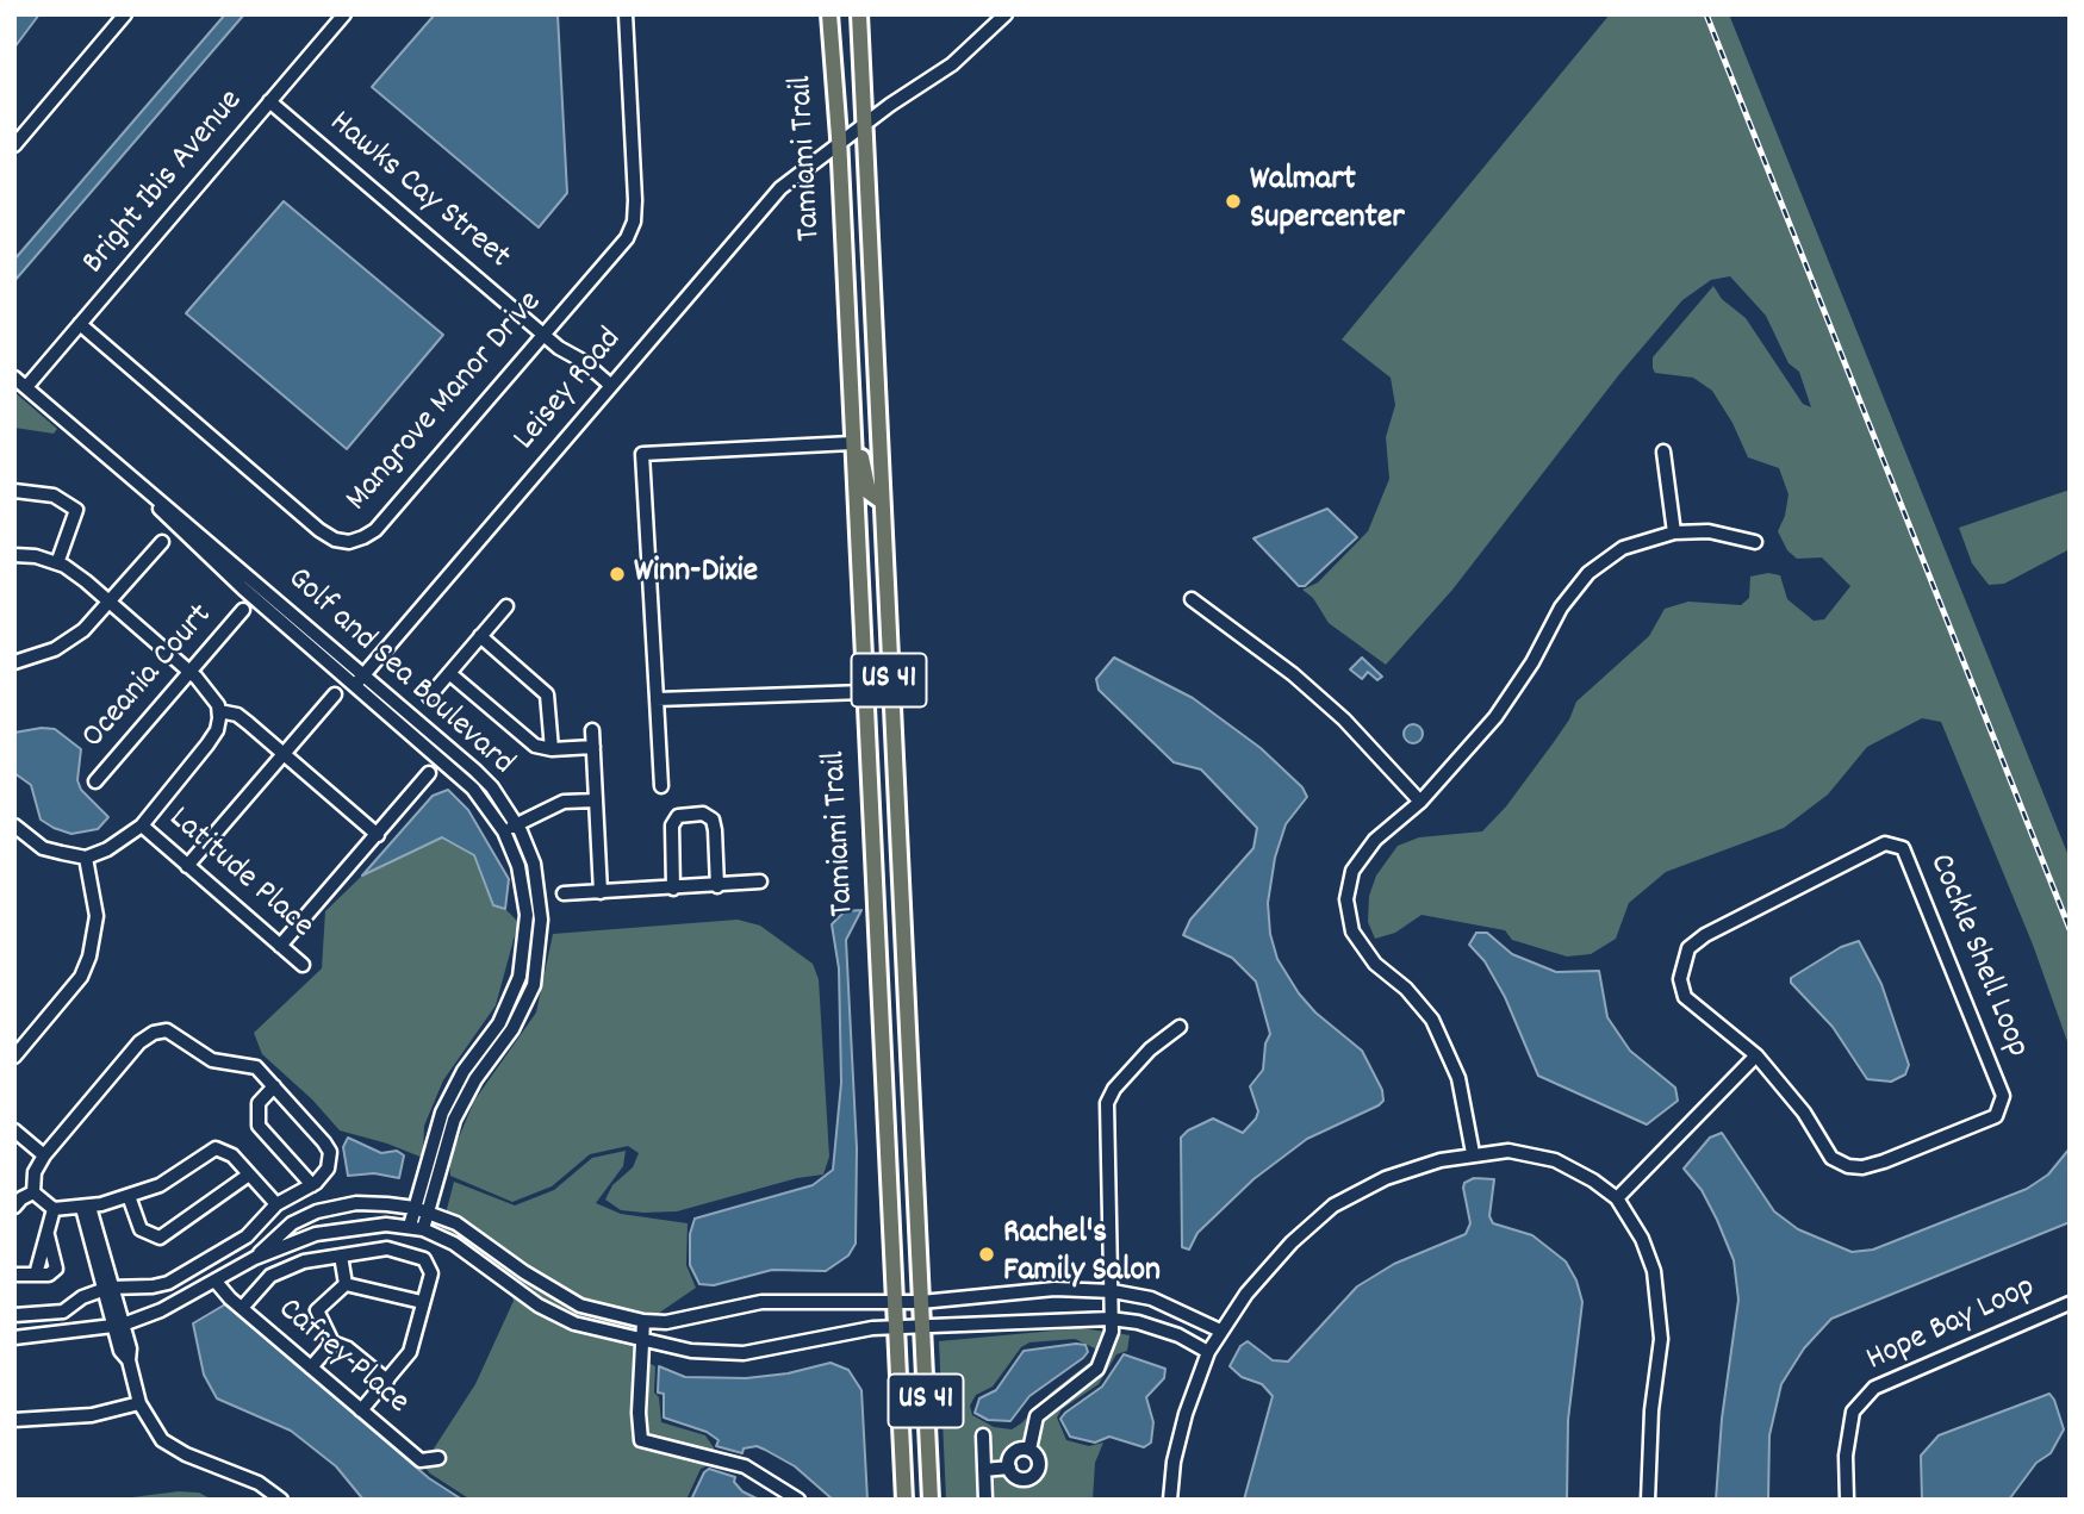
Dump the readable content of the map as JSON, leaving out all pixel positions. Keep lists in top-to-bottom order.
{
  "streets": {
    "main road": ["Tamiami Trail", "US 41"],
    "street": [
      "Bright Ibis Avenue",
      "Hawks Cay Street",
      "Leisey Road",
      "Mangrove Manor Drive",
      "Golf and Sea Boulevard",
      "Oceania Court",
      "Latitude Place",
      "Cockle Shell Loop",
      "Hope Bay Loop",
      "Cafrey Place"
    ]
  },
  "crossings": [
    ["Tamiami Trail", "Leisey Road"],
    ["Bright Ibis Avenue", "Hawks Cay Street"],
    ["Bright Ibis Avenue", "Mangrove Manor Drive"],
    ["Bright Ibis Avenue", "Golf and Sea Boulevard"],
    ["Hawks Cay Street", "Leisey Road"],
    ["Hawks Cay Street", "Mangrove Manor Drive"],
    ["Leisey Road", "Golf and Sea Boulevard"]
  ],
  "places": ["Walmart Supercenter", "Winn-Dixie", "Rachel's Family Salon"]
}
